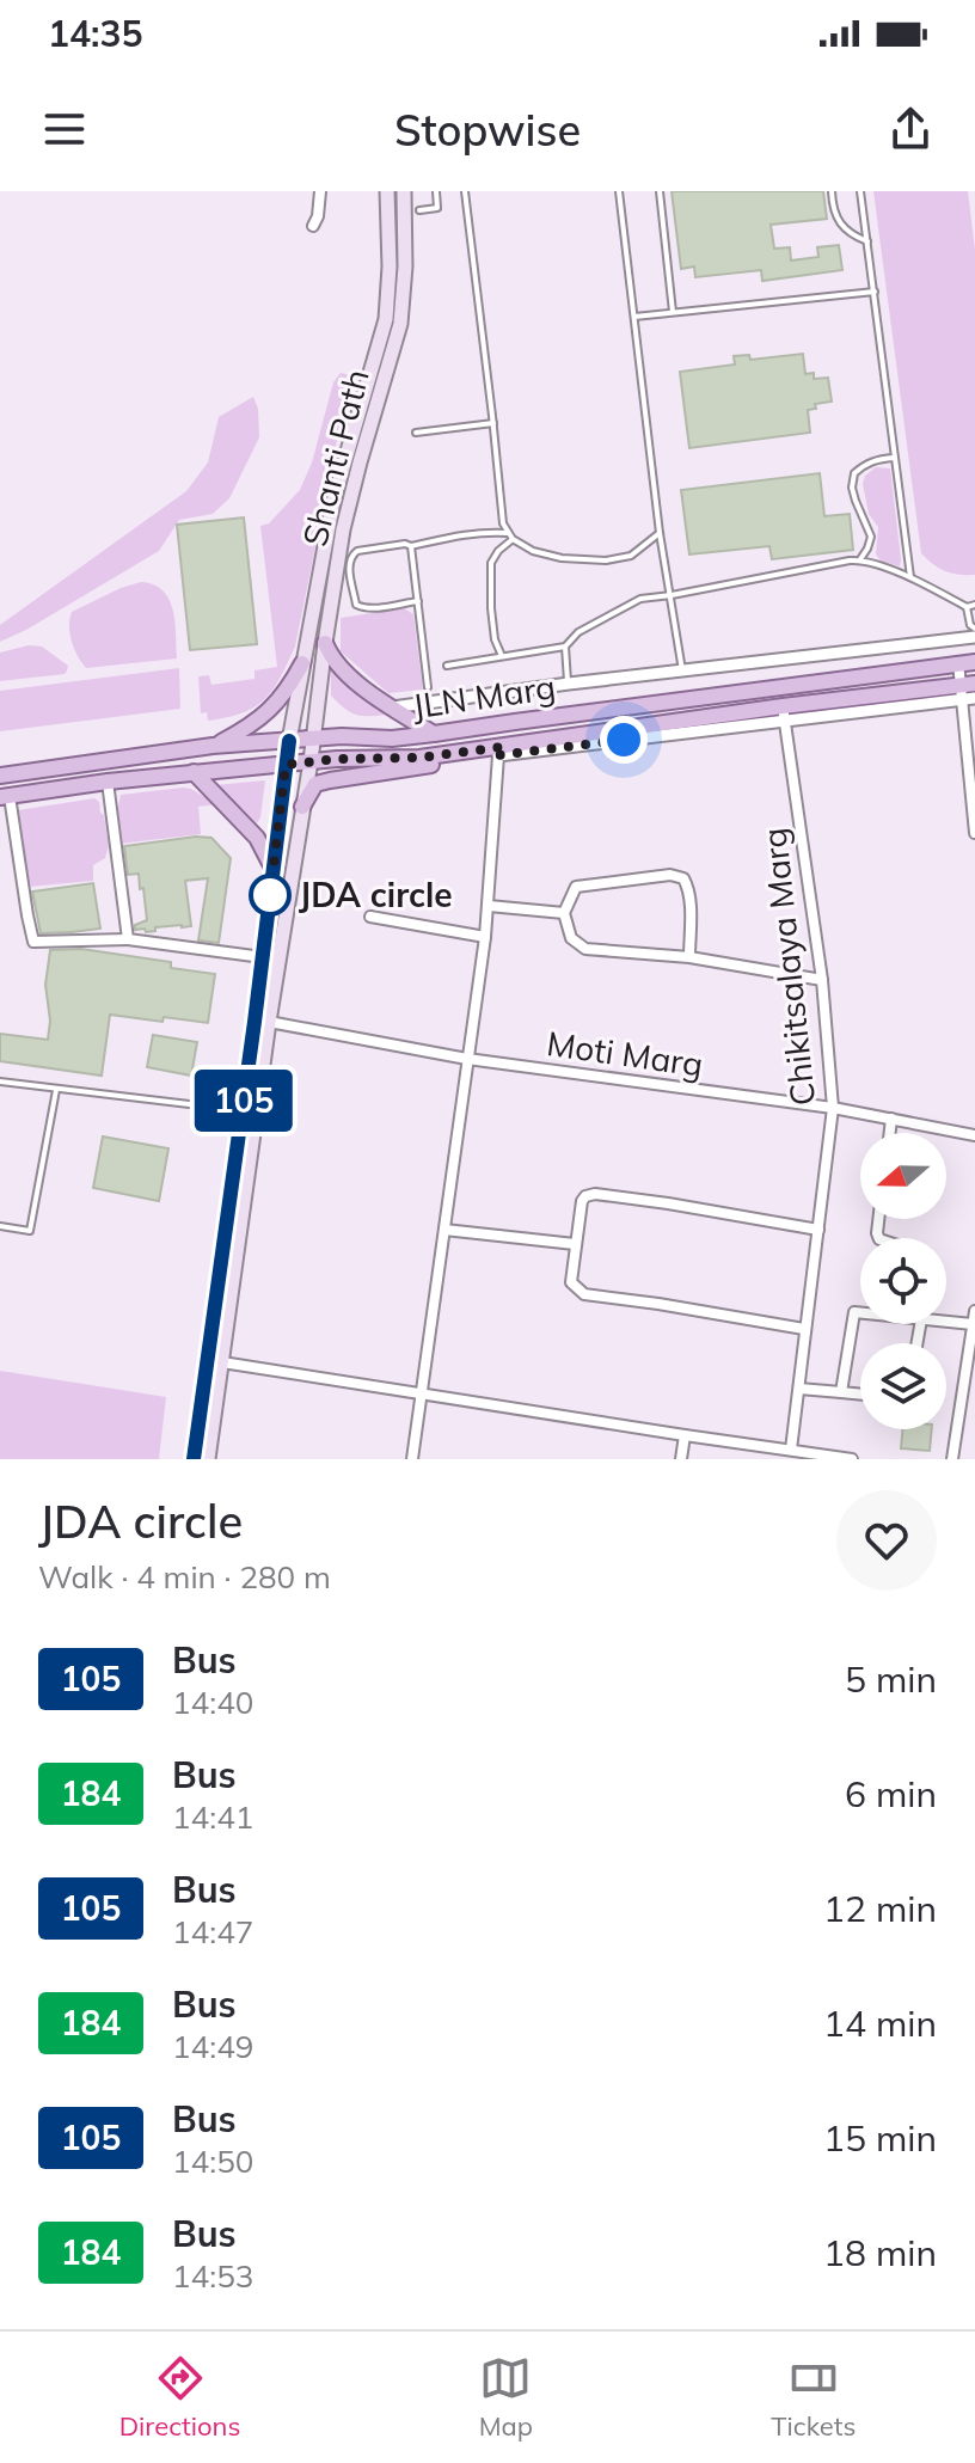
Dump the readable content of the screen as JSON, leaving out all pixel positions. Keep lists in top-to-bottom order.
{
  "streets": {
    "main road": ["Shanti Path", "JLN Marg"],
    "street": ["Chikitsalaya Marg", "Moti Marg"]
  },
  "crossings": [
    ["Shanti Path", "JLN Marg"],
    ["Shanti Path", "Moti Marg"],
    ["JLN Marg", "Chikitsalaya Marg"],
    ["Chikitsalaya Marg", "Moti Marg"]
  ],
  "places": ["JDA circle"],
  "lines": ["bus line 105"],
  "north": "left",
  "page": {
    "status": "14:35",
    "header": "Stopwise",
    "on_map": "105",
    "heading": ["JDA circle", "Walk · 4 min · 280 m"],
    "list": [
      {
        "mark": "105",
        "name": "Bus",
        "note": "14:40",
        "value": "5 min"
      },
      {
        "mark": "184",
        "name": "Bus",
        "note": "14:41",
        "value": "6 min"
      },
      {
        "mark": "105",
        "name": "Bus",
        "note": "14:47",
        "value": "12 min"
      },
      {
        "mark": "184",
        "name": "Bus",
        "note": "14:49",
        "value": "14 min"
      },
      {
        "mark": "105",
        "name": "Bus",
        "note": "14:50",
        "value": "15 min"
      },
      {
        "mark": "184",
        "name": "Bus",
        "note": "14:53",
        "value": "18 min"
      }
    ],
    "tabs": ["Directions", "Map", "Tickets"]
  }
}
